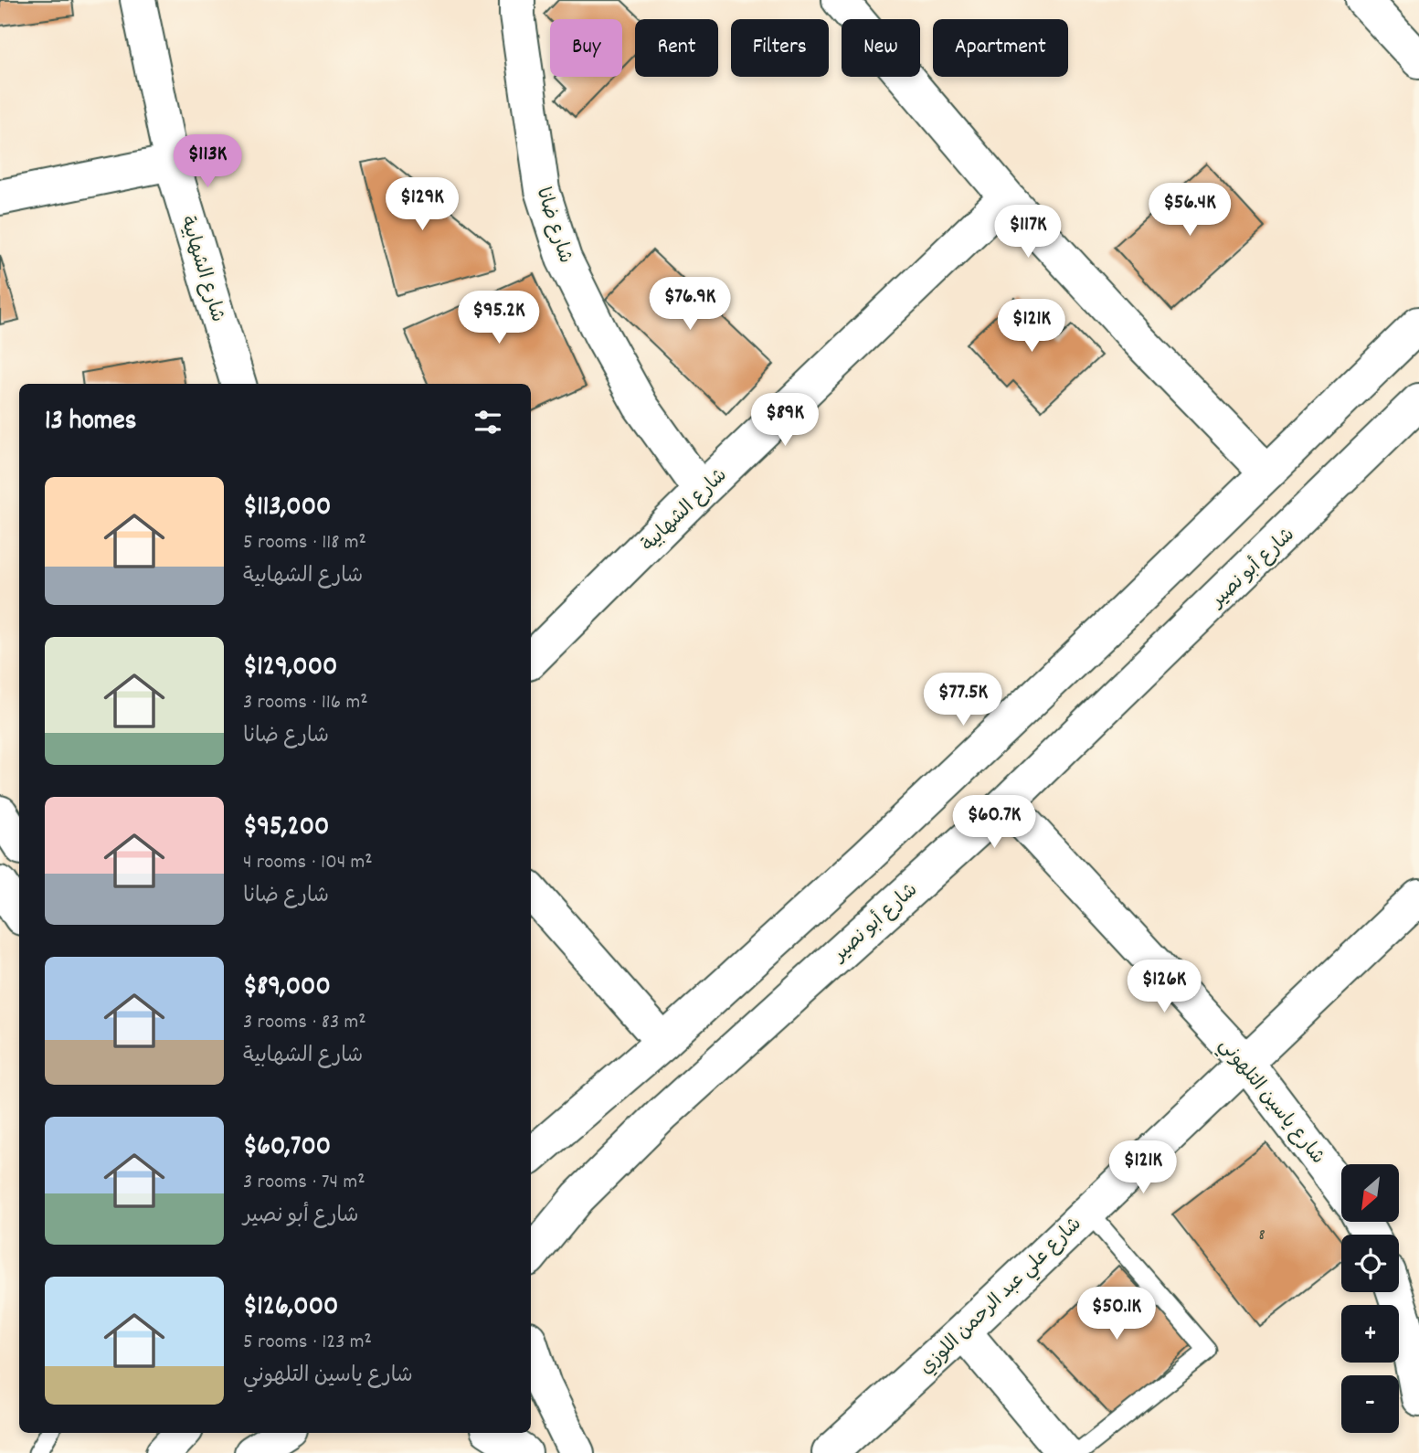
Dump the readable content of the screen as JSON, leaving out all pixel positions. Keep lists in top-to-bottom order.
{
  "streets": {
    "street": [
      "شارع ضانا",
      "شارع الشهابية",
      "شارع أبو نصير",
      "شارع ياسين التلهوني",
      "شارع علي عبد الرحمن اللوزي"
    ]
  },
  "crossings": [
    ["شارع ضانا", "شارع الشهابية"],
    ["شارع أبو نصير", "شارع ياسين التلهوني"],
    ["شارع ياسين التلهوني", "شارع علي عبد الرحمن اللوزي"]
  ],
  "house_numbers": ["8"],
  "north": "bottom left",
  "page": {
    "chip": [
      "Buy",
      "Rent",
      "Filters",
      "New",
      "Apartment"
    ],
    "price": [
      "$113K",
      "$129K",
      "$56.4K",
      "$117K",
      "$76.9K",
      "$95.2K",
      "$121K",
      "$89K",
      "$77.5K",
      "$60.7K",
      "$126K",
      "$121K",
      "$50.1K"
    ],
    "heading": "13 homes",
    "list": [
      {
        "name": "$113,000",
        "note": "5 rooms · 118 m² · شارع الشهابية"
      },
      {
        "name": "$129,000",
        "note": "3 rooms · 116 m² · شارع ضانا"
      },
      {
        "name": "$95,200",
        "note": "4 rooms · 104 m² · شارع ضانا"
      },
      {
        "name": "$89,000",
        "note": "3 rooms · 83 m² · شارع الشهابية"
      },
      {
        "name": "$60,700",
        "note": "3 rooms · 74 m² · شارع أبو نصير"
      },
      {
        "name": "$126,000",
        "note": "5 rooms · 123 m² · شارع ياسين التلهوني"
      }
    ],
    "map_buttons": ["+", "−"]
  }
}
